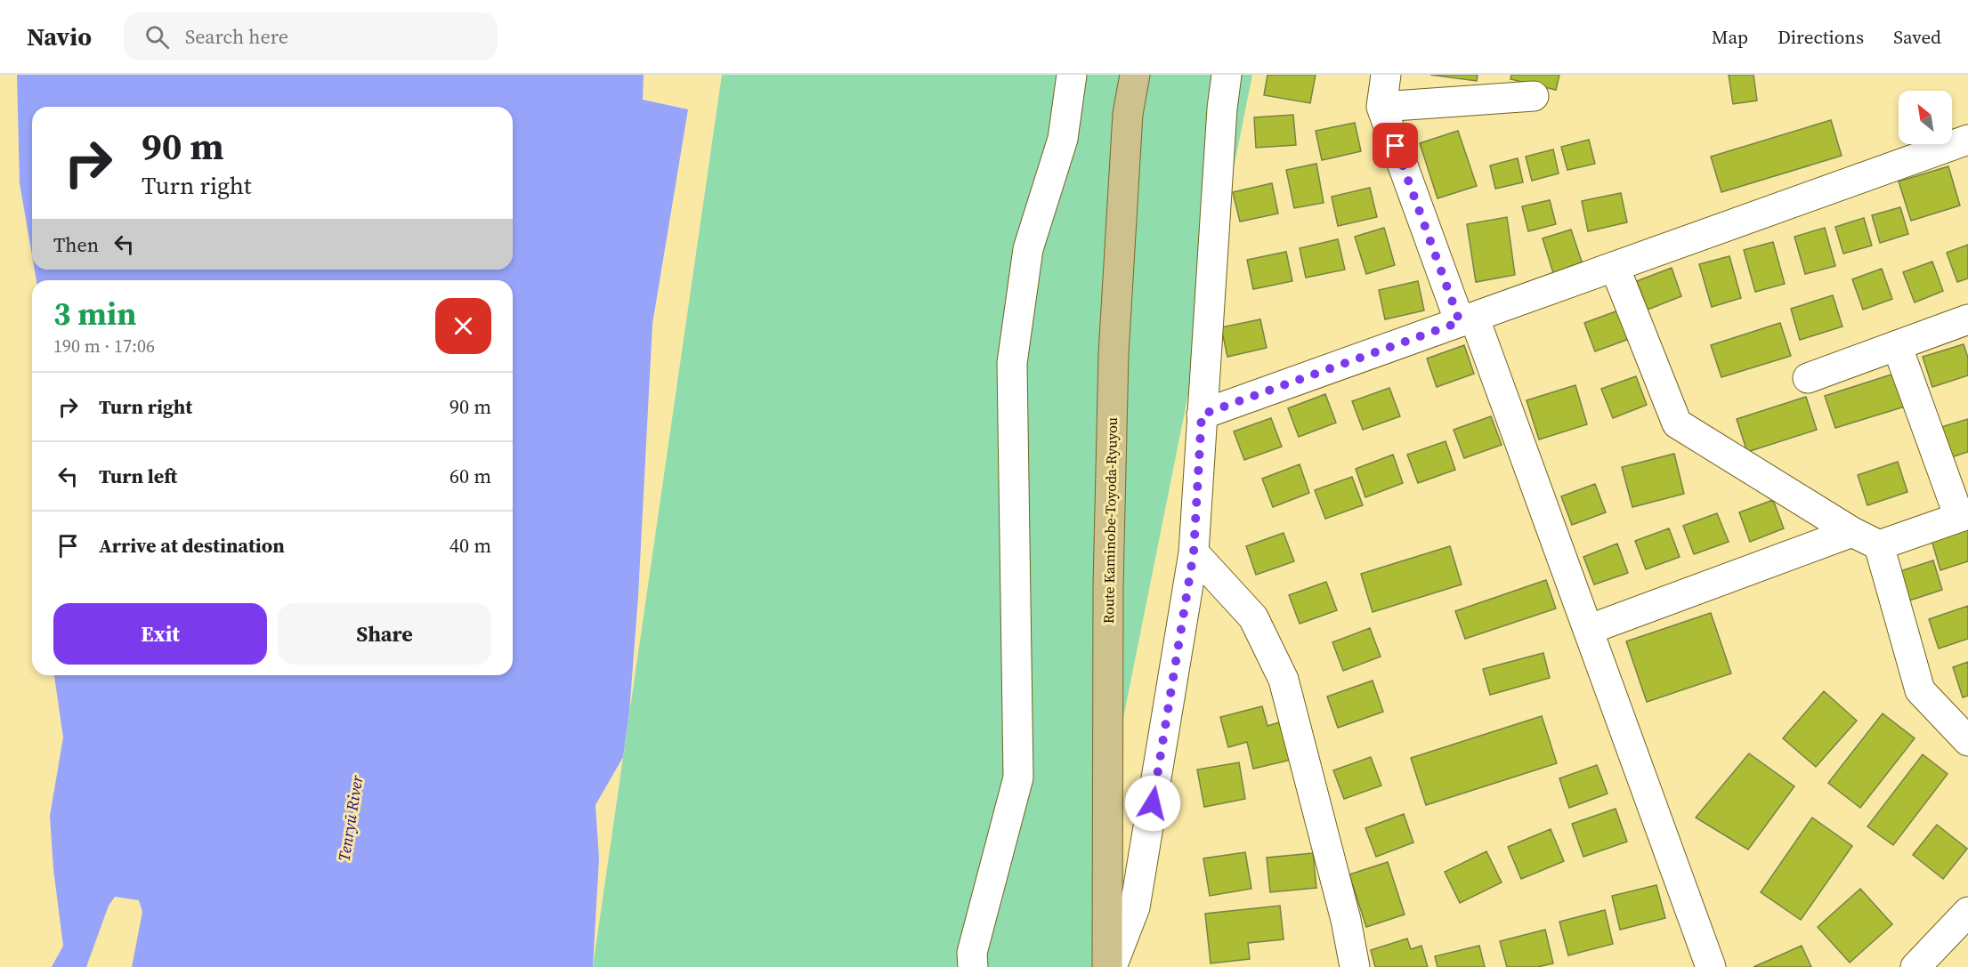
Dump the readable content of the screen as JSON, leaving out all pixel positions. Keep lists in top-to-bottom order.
{
  "streets": {
    "main road": ["Route Kaminobe-Toyoda-Ryuyou"]
  },
  "water": ["Tenryū River"],
  "north": "top left",
  "page": {
    "header": "Navio",
    "search": "Search here",
    "nav": ["Map", "Directions", "Saved"],
    "turn": ["90 m", "Turn right"],
    "then": "Then",
    "heading": ["3 min", "190 m · 17:06"],
    "list": [
      {
        "name": "Turn right",
        "value": "90 m"
      },
      {
        "name": "Turn left",
        "value": "60 m"
      },
      {
        "name": "Arrive at destination",
        "value": "40 m"
      }
    ],
    "buttons": ["Exit", "Share"]
  }
}
